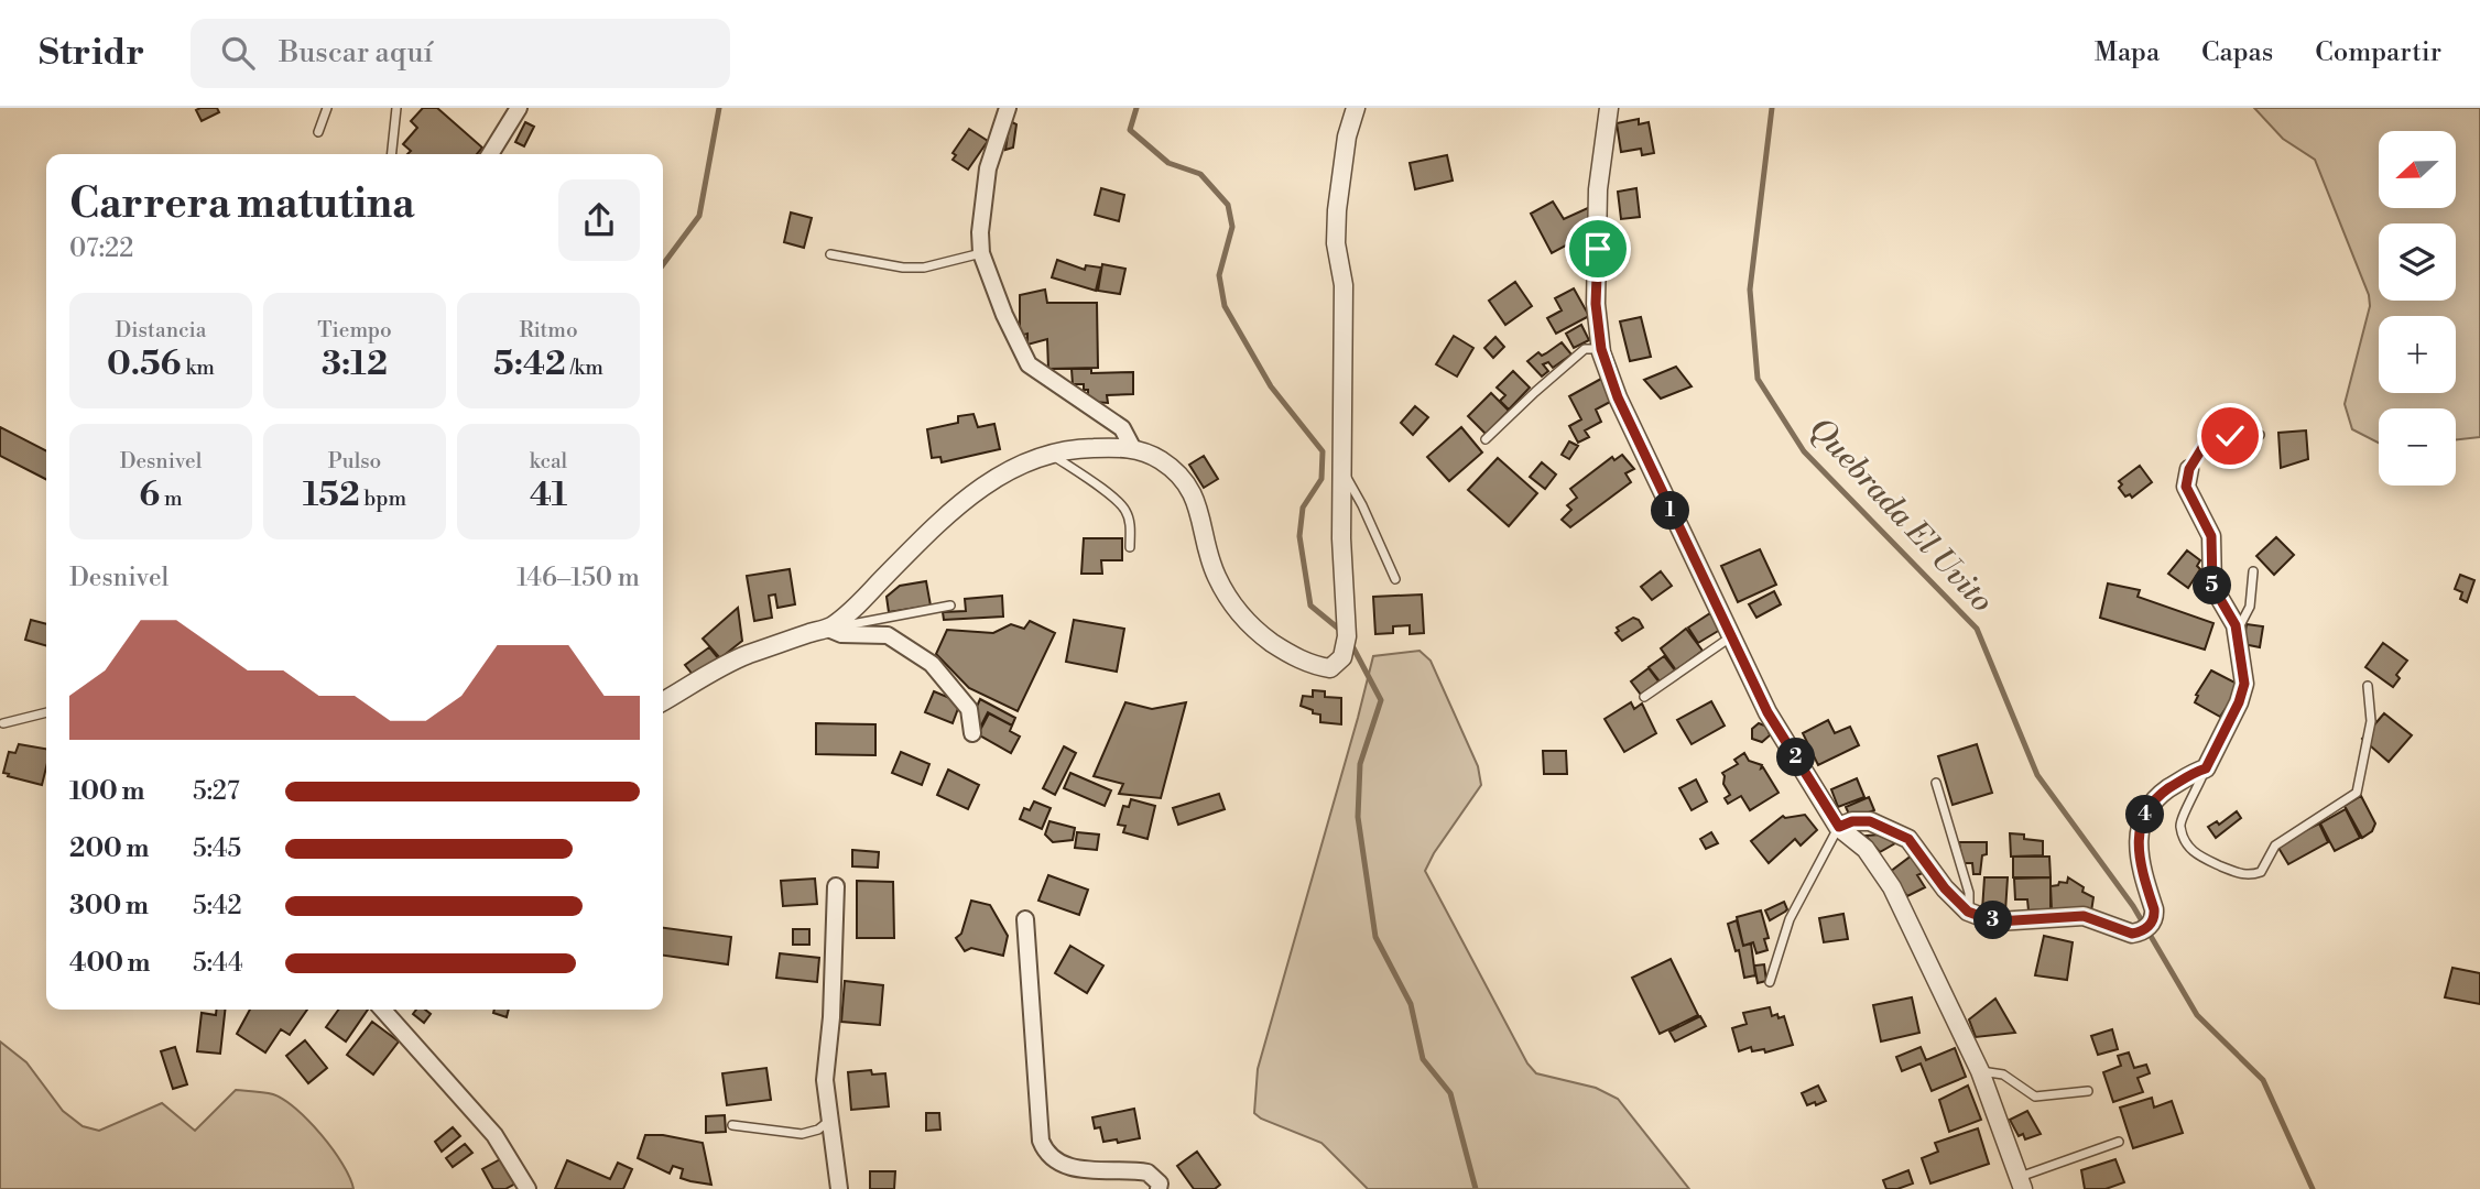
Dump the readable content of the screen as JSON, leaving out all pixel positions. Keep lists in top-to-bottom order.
{
  "water": ["Quebrada El Uvito"],
  "north": "left",
  "page": {
    "header": "Stridr",
    "search": "Buscar aquí",
    "nav": ["Mapa", "Capas", "Compartir"],
    "map_buttons": ["+", "−"],
    "heading": ["Carrera matutina", "07:22"],
    "stats": [
      ["Distancia", "0.56 km"],
      ["Tiempo", "3:12"],
      ["Ritmo", "5:42 /km"],
      ["Desnivel", "6 m"],
      ["Pulso", "152 bpm"],
      ["kcal", "41"]
    ],
    "pins": [
      "1",
      "5",
      "2",
      "4",
      "3"
    ],
    "chart": ["Desnivel", "146–150 m"],
    "list": [
      {
        "name": "100 m",
        "note": "5:27"
      },
      {
        "name": "200 m",
        "note": "5:45"
      },
      {
        "name": "300 m",
        "note": "5:42"
      },
      {
        "name": "400 m",
        "note": "5:44"
      }
    ]
  }
}
